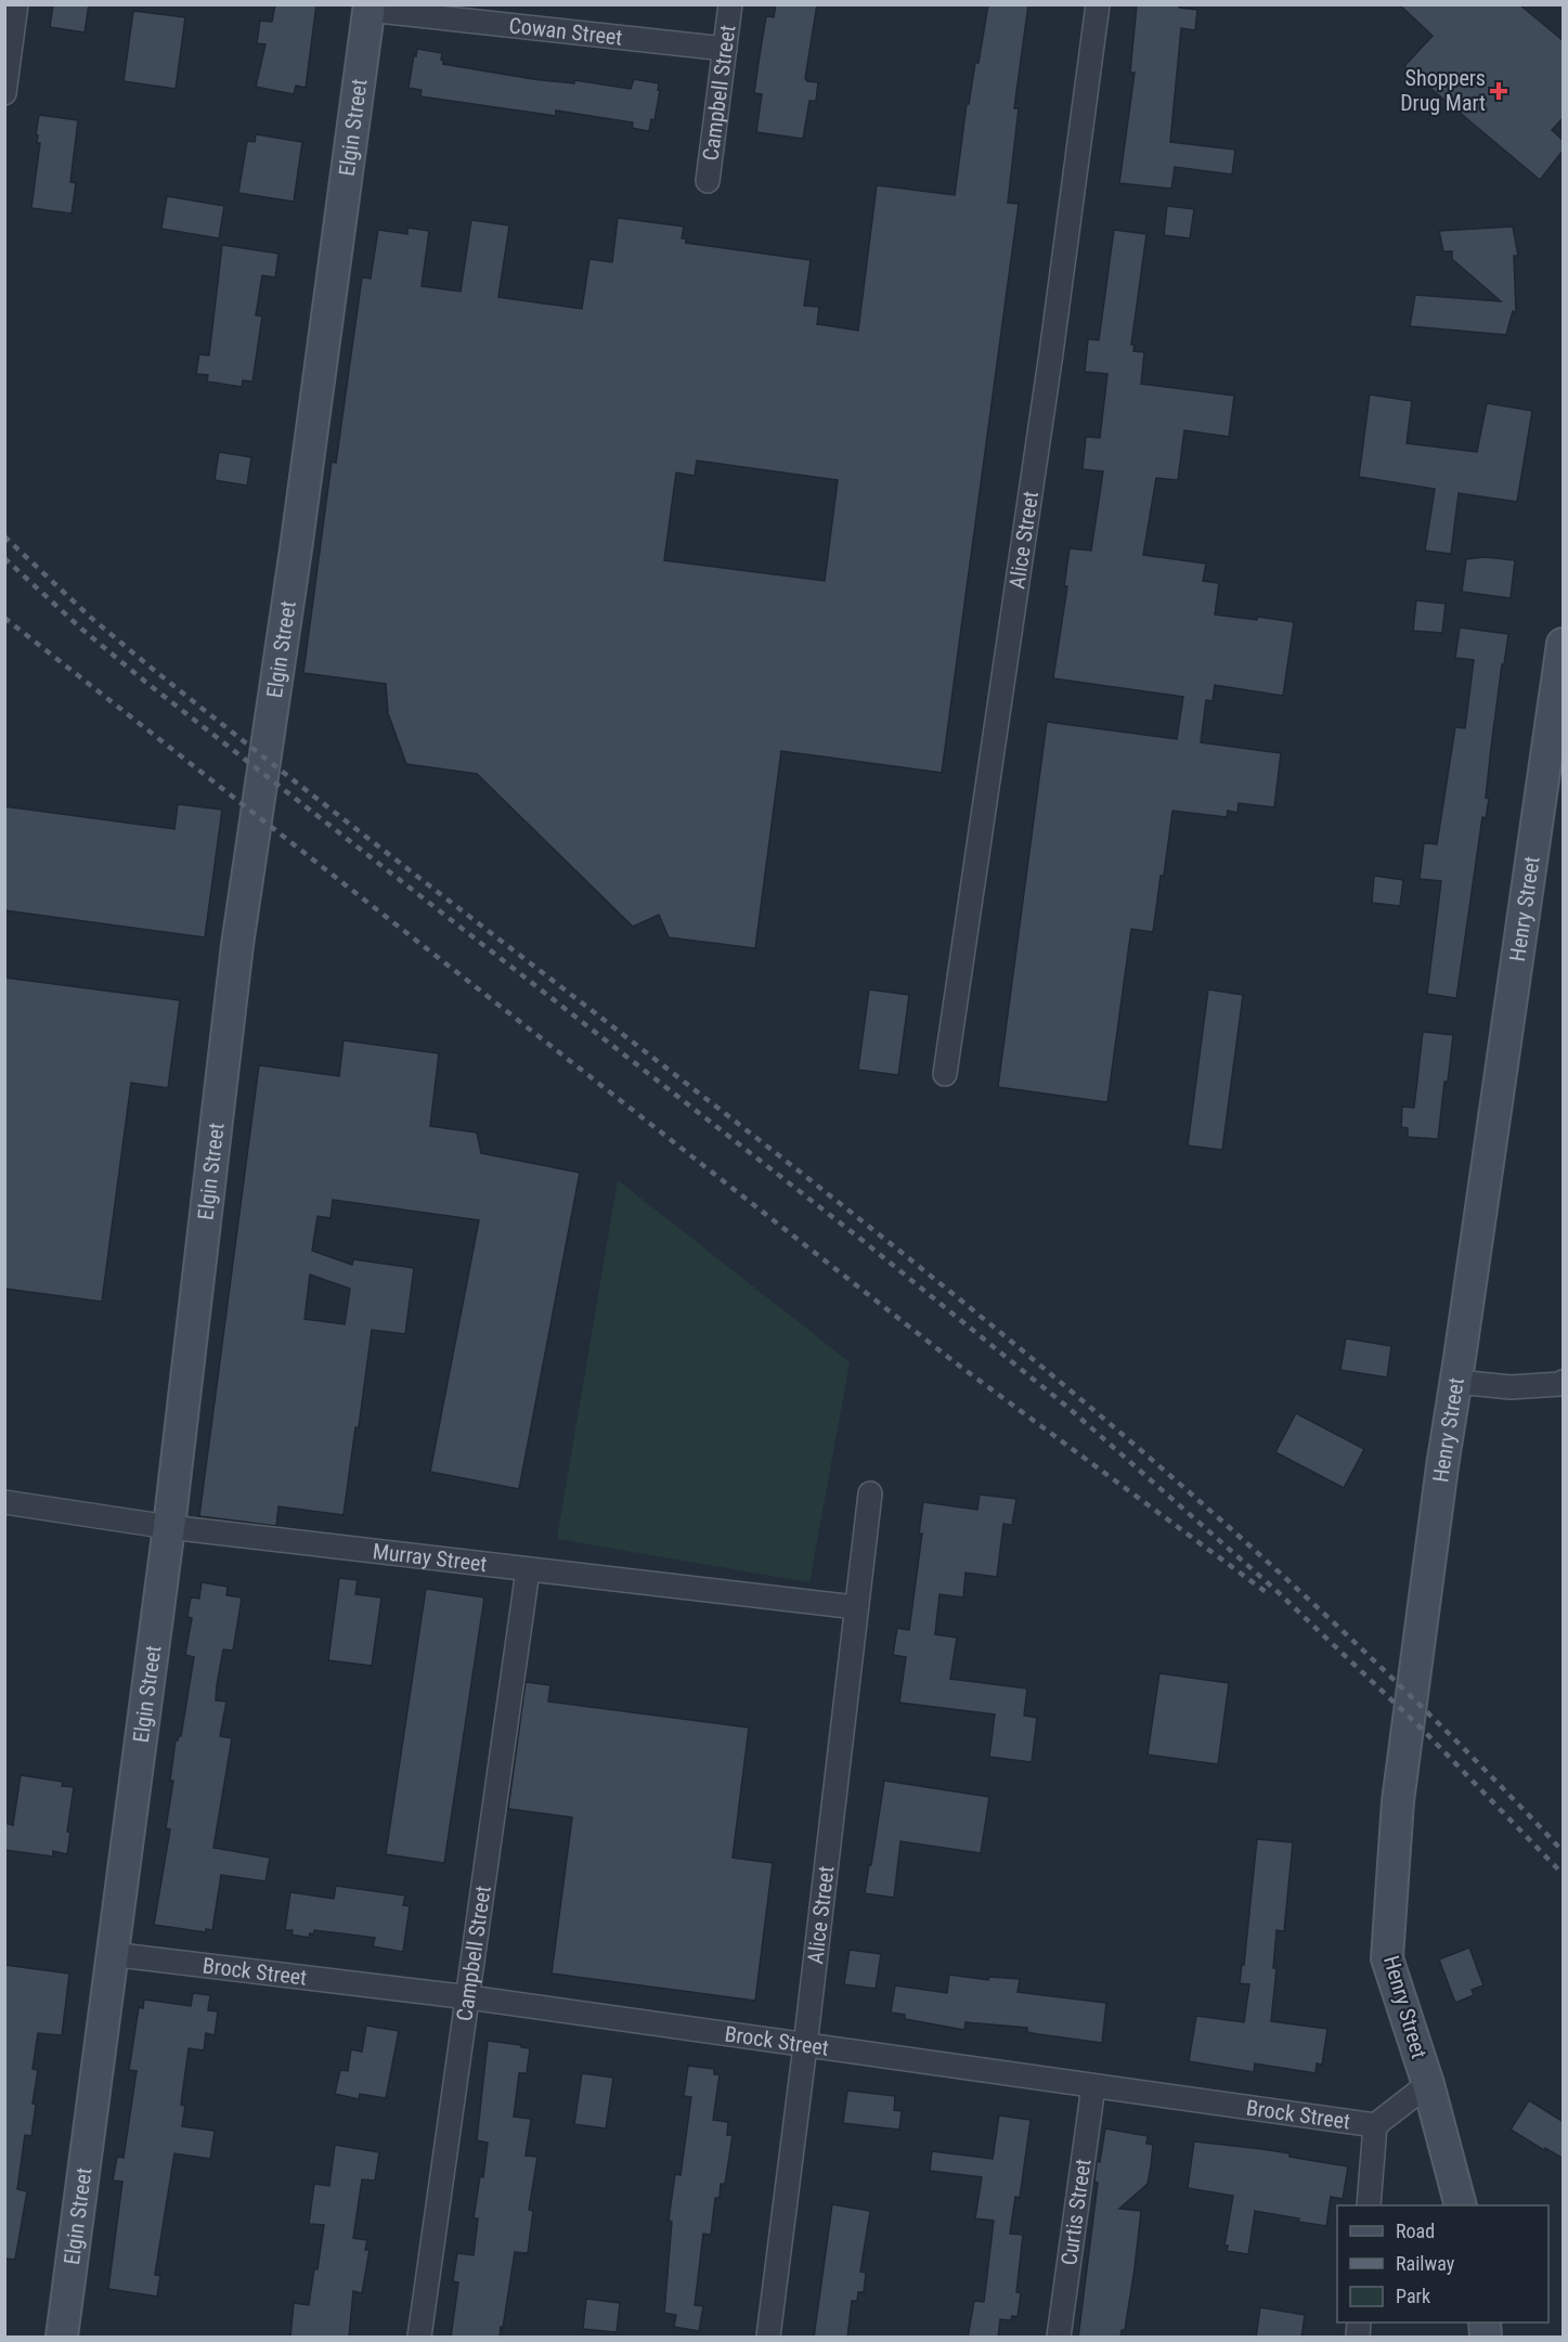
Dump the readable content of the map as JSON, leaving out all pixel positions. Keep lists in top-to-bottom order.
{
  "streets": {
    "main road": ["Elgin Street", "Henry Street"],
    "street": [
      "Cowan Street",
      "Campbell Street",
      "Alice Street",
      "Murray Street",
      "Brock Street",
      "Curtis Street"
    ]
  },
  "crossings": [
    ["Cowan Street", "Campbell Street"],
    ["Cowan Street", "Elgin Street"],
    ["Campbell Street", "Murray Street"],
    ["Campbell Street", "Brock Street"],
    ["Elgin Street", "Murray Street"],
    ["Elgin Street", "Brock Street"],
    ["Alice Street", "Murray Street"],
    ["Alice Street", "Brock Street"],
    ["Henry Street", "Brock Street"],
    ["Brock Street", "Curtis Street"]
  ],
  "places": {
    "health": ["Shoppers Drug Mart"]
  },
  "legend": ["Road", "Railway", "Park"]
}
